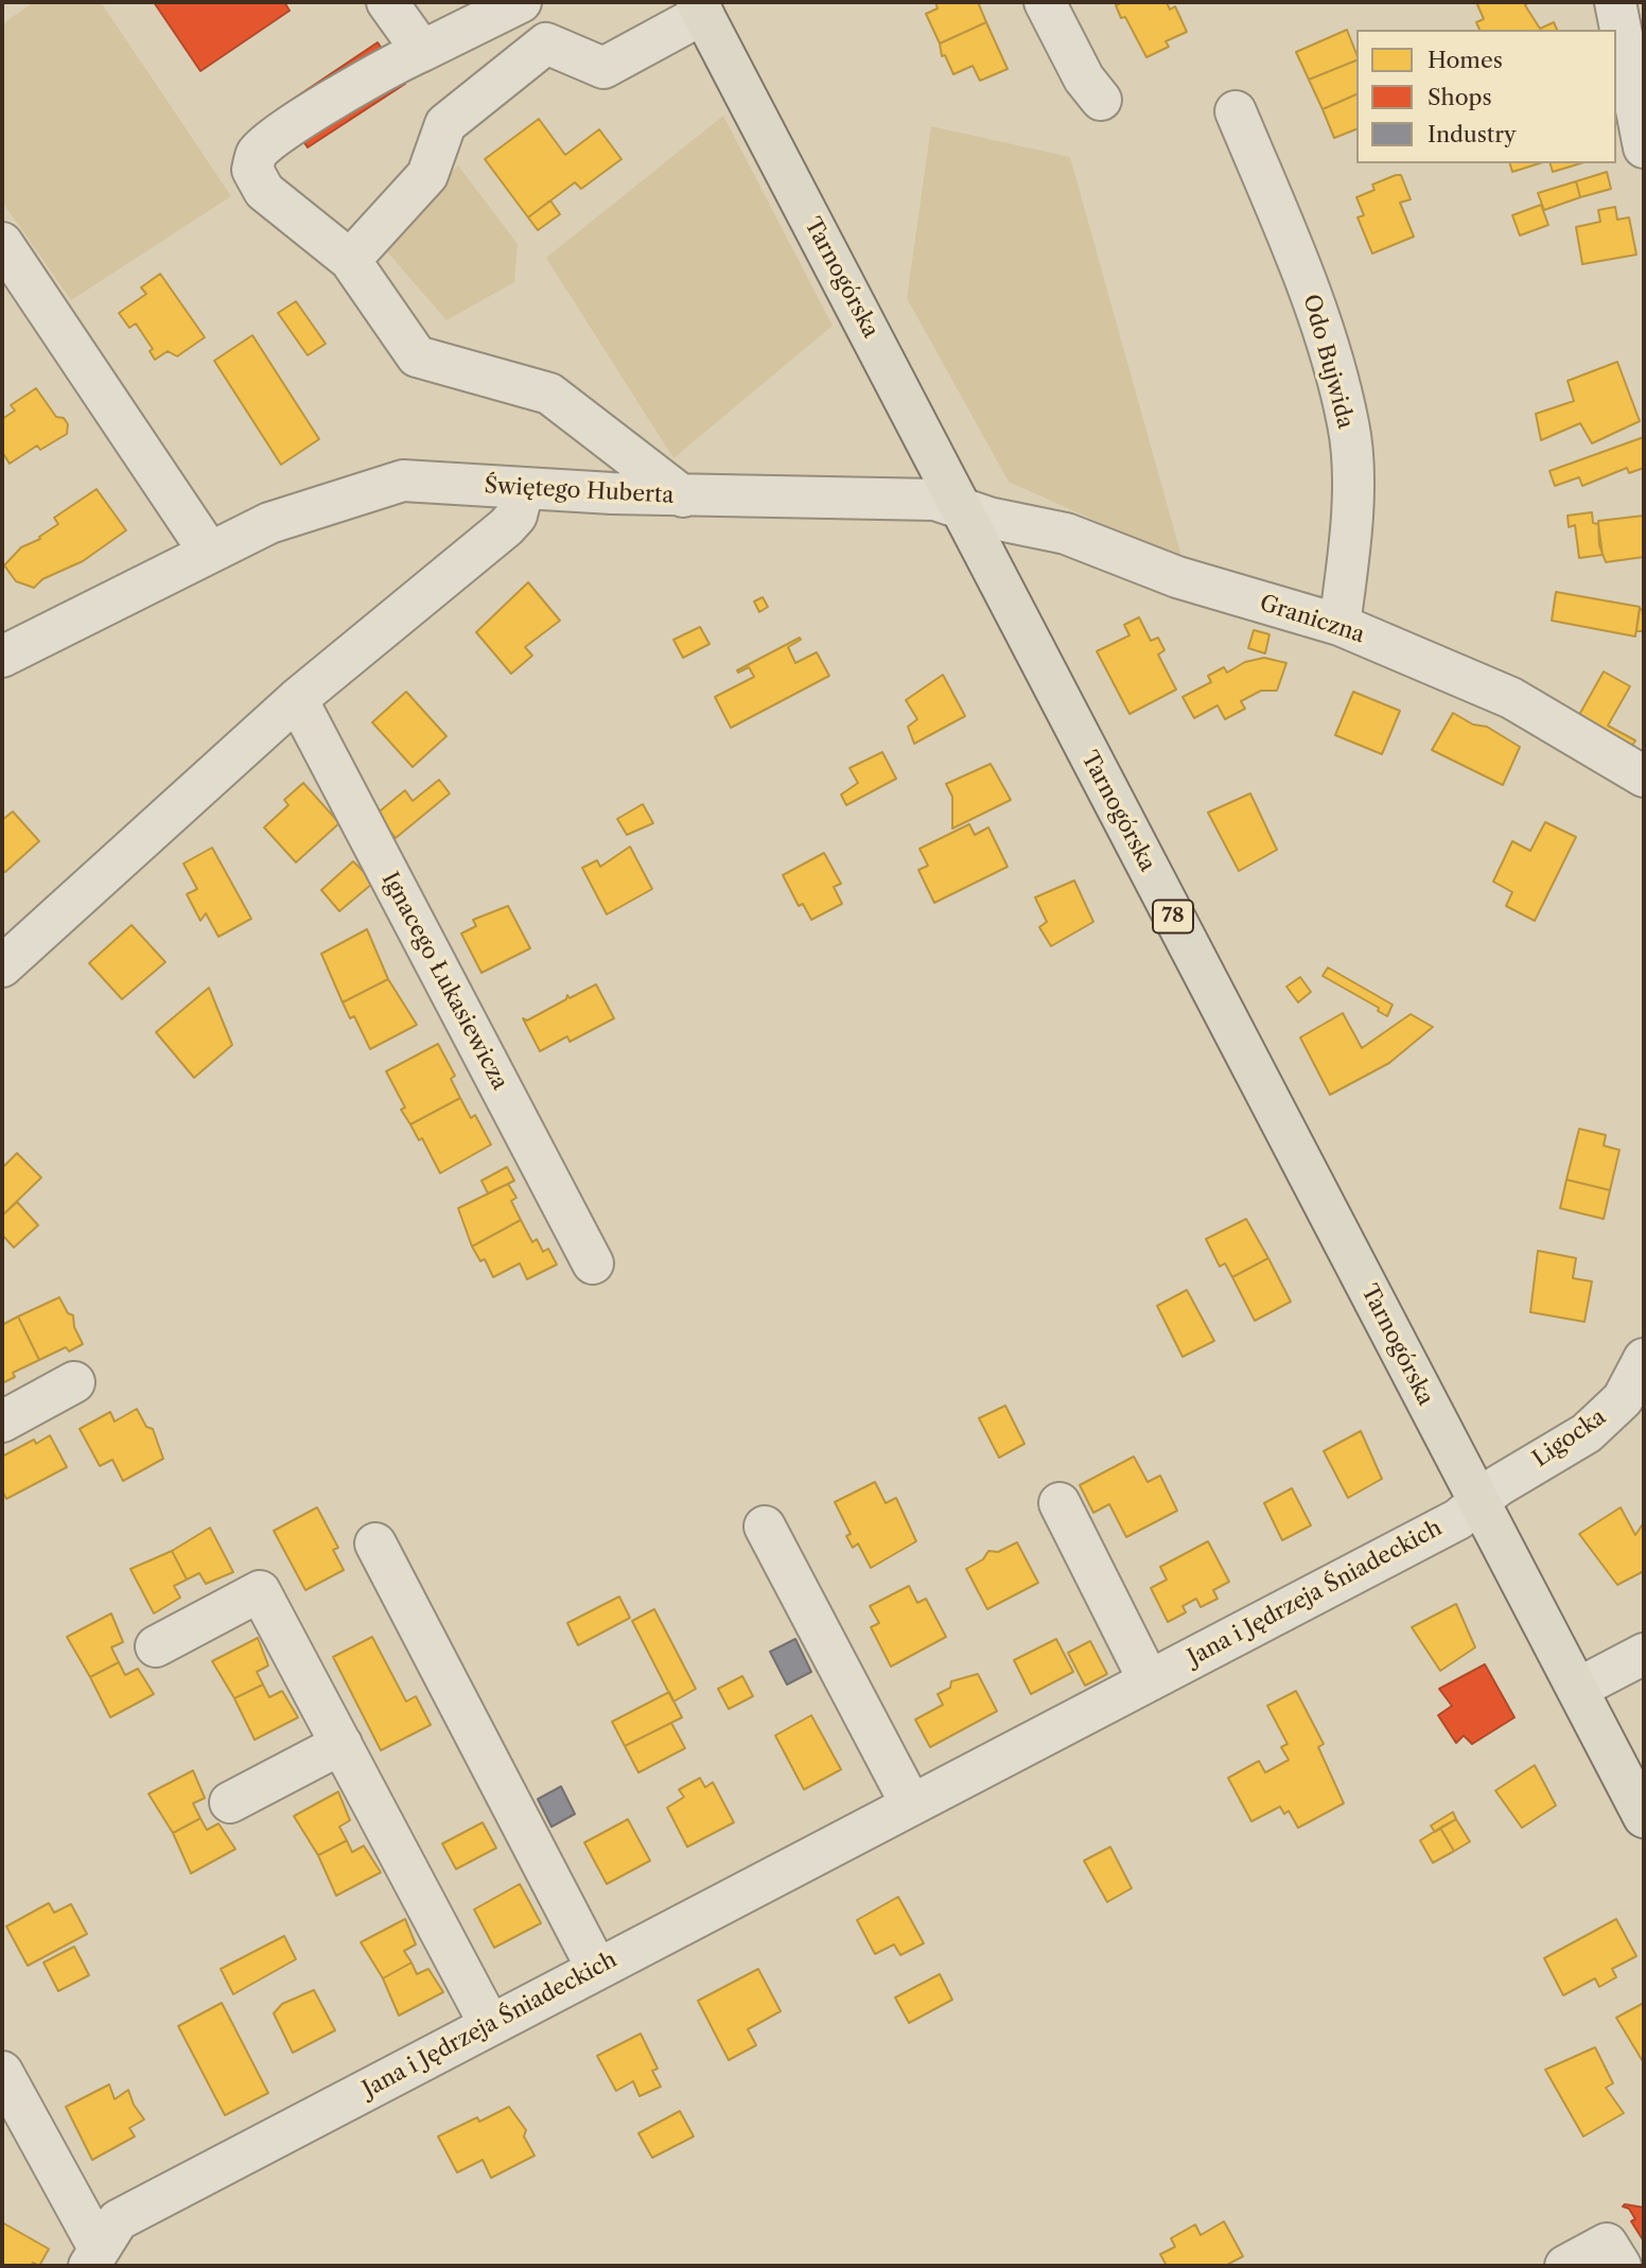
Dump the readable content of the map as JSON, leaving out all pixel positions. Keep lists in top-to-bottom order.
{
  "streets": {
    "main road": ["Tarnogórska", "78"],
    "street": [
      "Odo Bujwida",
      "Świętego Huberta",
      "Graniczna",
      "Ignacego Łukasiewicza",
      "Ligocka",
      "Jana i Jędrzeja Śniadeckich"
    ]
  },
  "crossings": [
    ["Tarnogórska", "Świętego Huberta"],
    ["Tarnogórska", "Graniczna"],
    ["Tarnogórska", "Ligocka"],
    ["Tarnogórska", "Jana i Jędrzeja Śniadeckich"],
    ["Odo Bujwida", "Graniczna"],
    ["Świętego Huberta", "Graniczna"],
    ["Ligocka", "Jana i Jędrzeja Śniadeckich"]
  ],
  "legend": ["Homes", "Shops", "Industry"]
}
